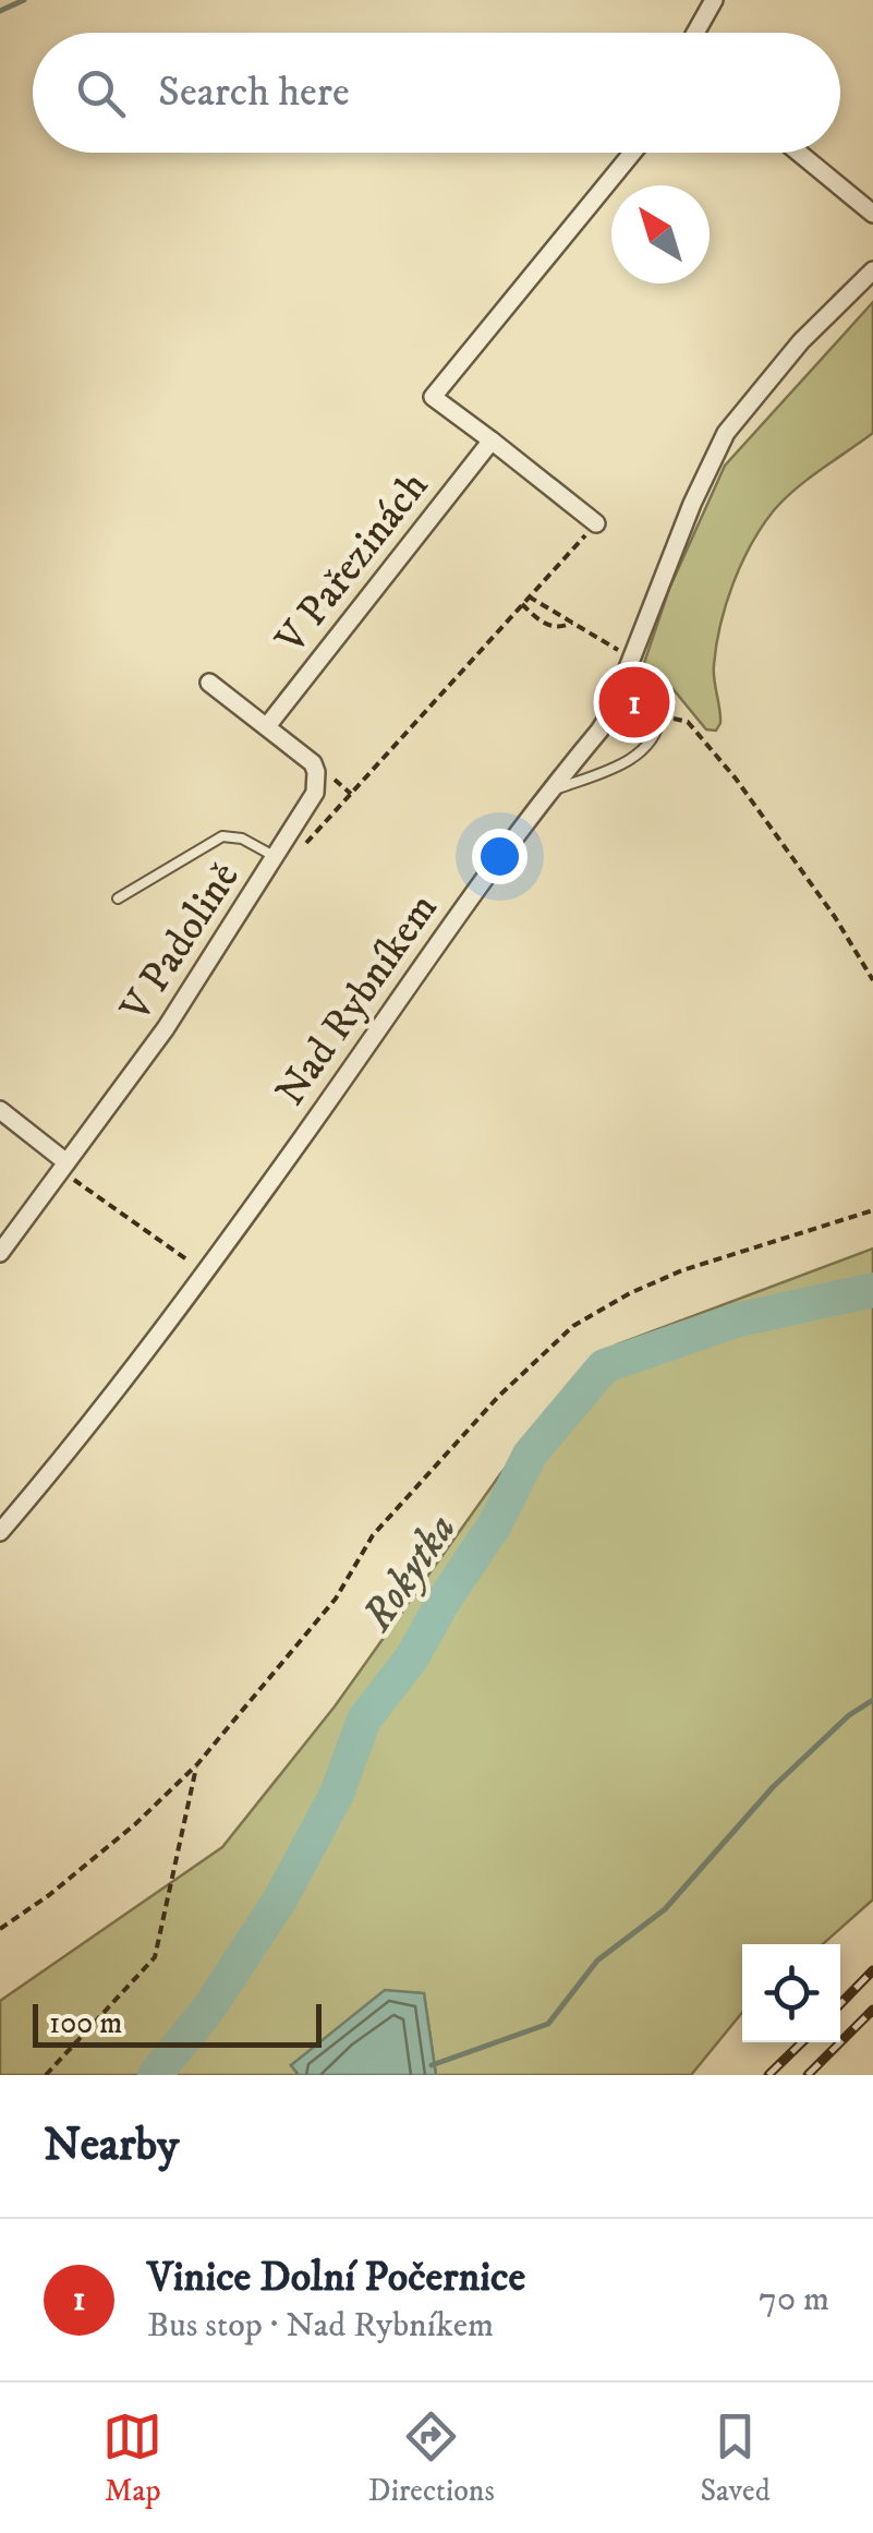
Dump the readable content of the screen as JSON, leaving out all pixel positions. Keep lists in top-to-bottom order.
{
  "streets": {
    "street": ["V Pařezinách", "V Padolině", "Nad Rybníkem"]
  },
  "crossings": [
    ["V Pařezinách", "V Padolině"]
  ],
  "water": ["Rokytka"],
  "scale_bar": "100 m",
  "north": "top left",
  "page": {
    "search": "Search here",
    "pins": "1",
    "scale": "100 m",
    "heading": "Nearby",
    "list": [
      {
        "mark": "1",
        "name": "Vinice Dolní Počernice",
        "note": "Bus stop · Nad Rybníkem",
        "value": "70 m"
      }
    ],
    "nav": ["Map", "Directions", "Saved"]
  }
}
